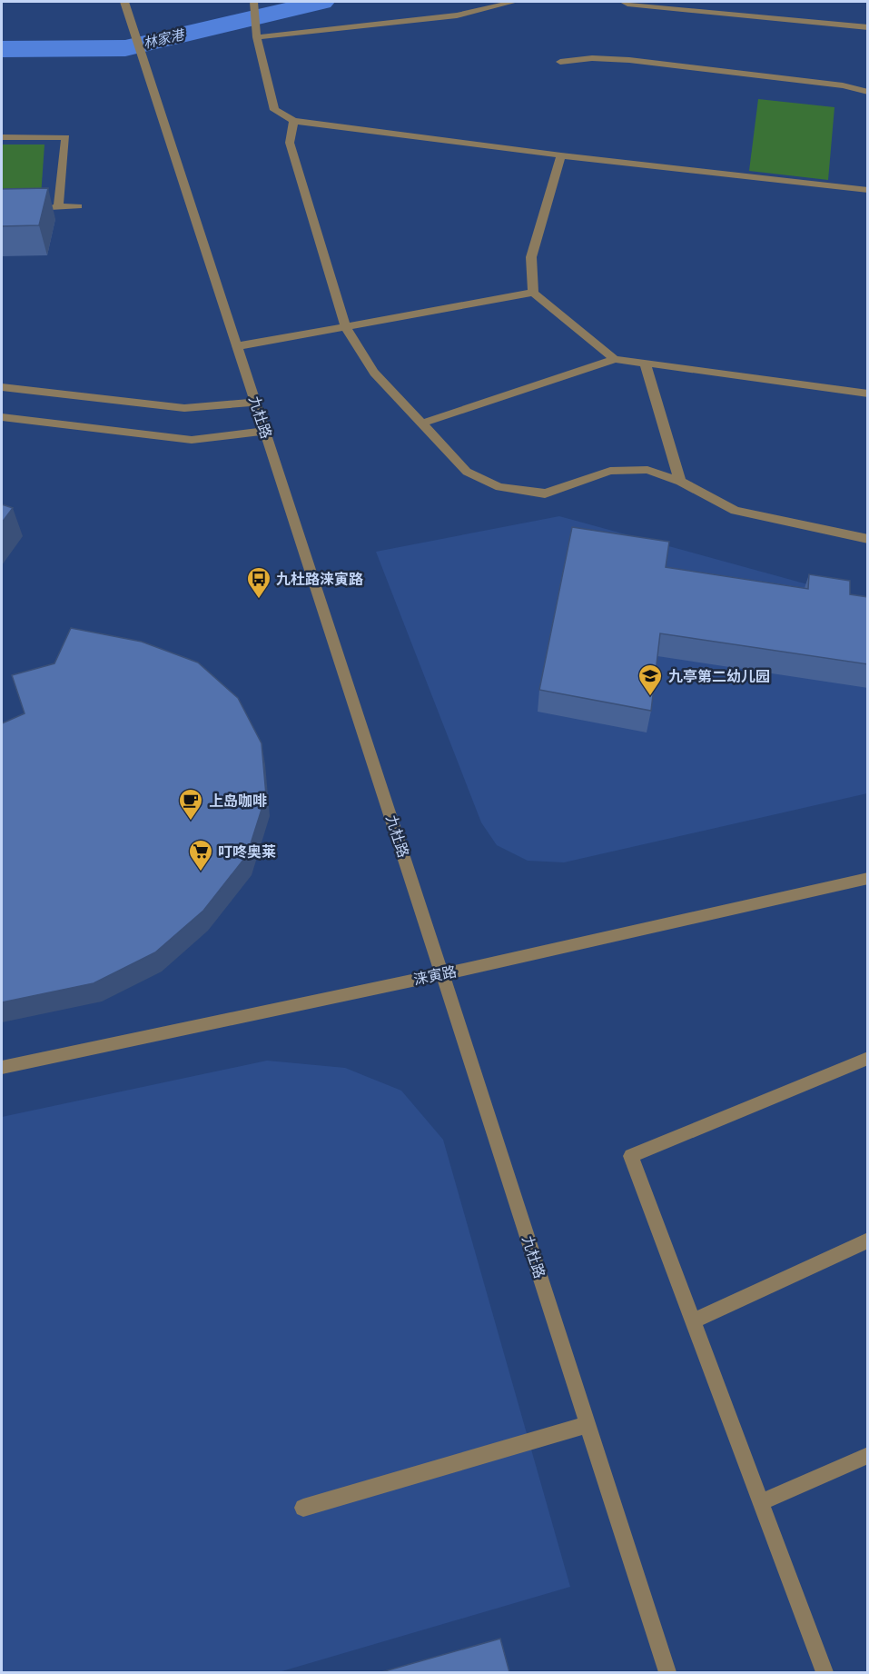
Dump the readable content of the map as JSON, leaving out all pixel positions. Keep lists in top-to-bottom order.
{
  "streets": {
    "street": ["九杜路", "涞寅路"]
  },
  "crossings": [
    ["九杜路", "涞寅路"]
  ],
  "water": ["林家港"],
  "places": {
    "bus stop": ["九杜路涞寅路"],
    "school or university": ["九亭第二幼儿园"],
    "cafe": ["上岛咖啡"],
    "supermarket": ["叮咚奥莱"]
  }
}
